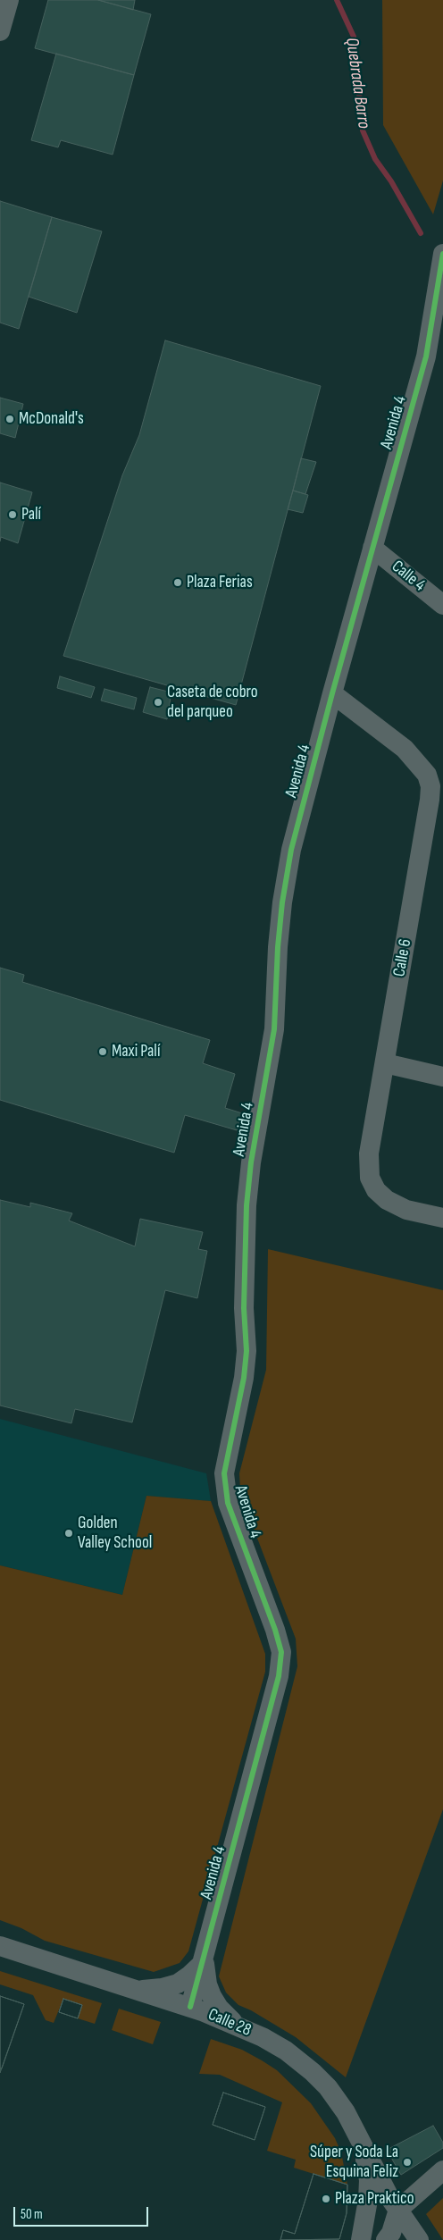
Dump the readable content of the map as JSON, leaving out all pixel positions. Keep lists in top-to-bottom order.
{
  "streets": {
    "street": [
      "Avenida 4",
      "Calle 4",
      "Calle 6",
      "Calle 28"
    ]
  },
  "crossings": [
    ["Avenida 4", "Calle 4"],
    ["Avenida 4", "Calle 6"],
    ["Avenida 4", "Calle 28"]
  ],
  "water": ["Quebrada Barro"],
  "places": [
    "McDonald's",
    "Palí",
    "Plaza Ferias",
    "Caseta de cobro del parqueo",
    "Maxi Palí",
    "Golden Valley School",
    "Súper y Soda La Esquina Feliz",
    "Plaza Praktico"
  ],
  "scale_bar": "50 m"
}
